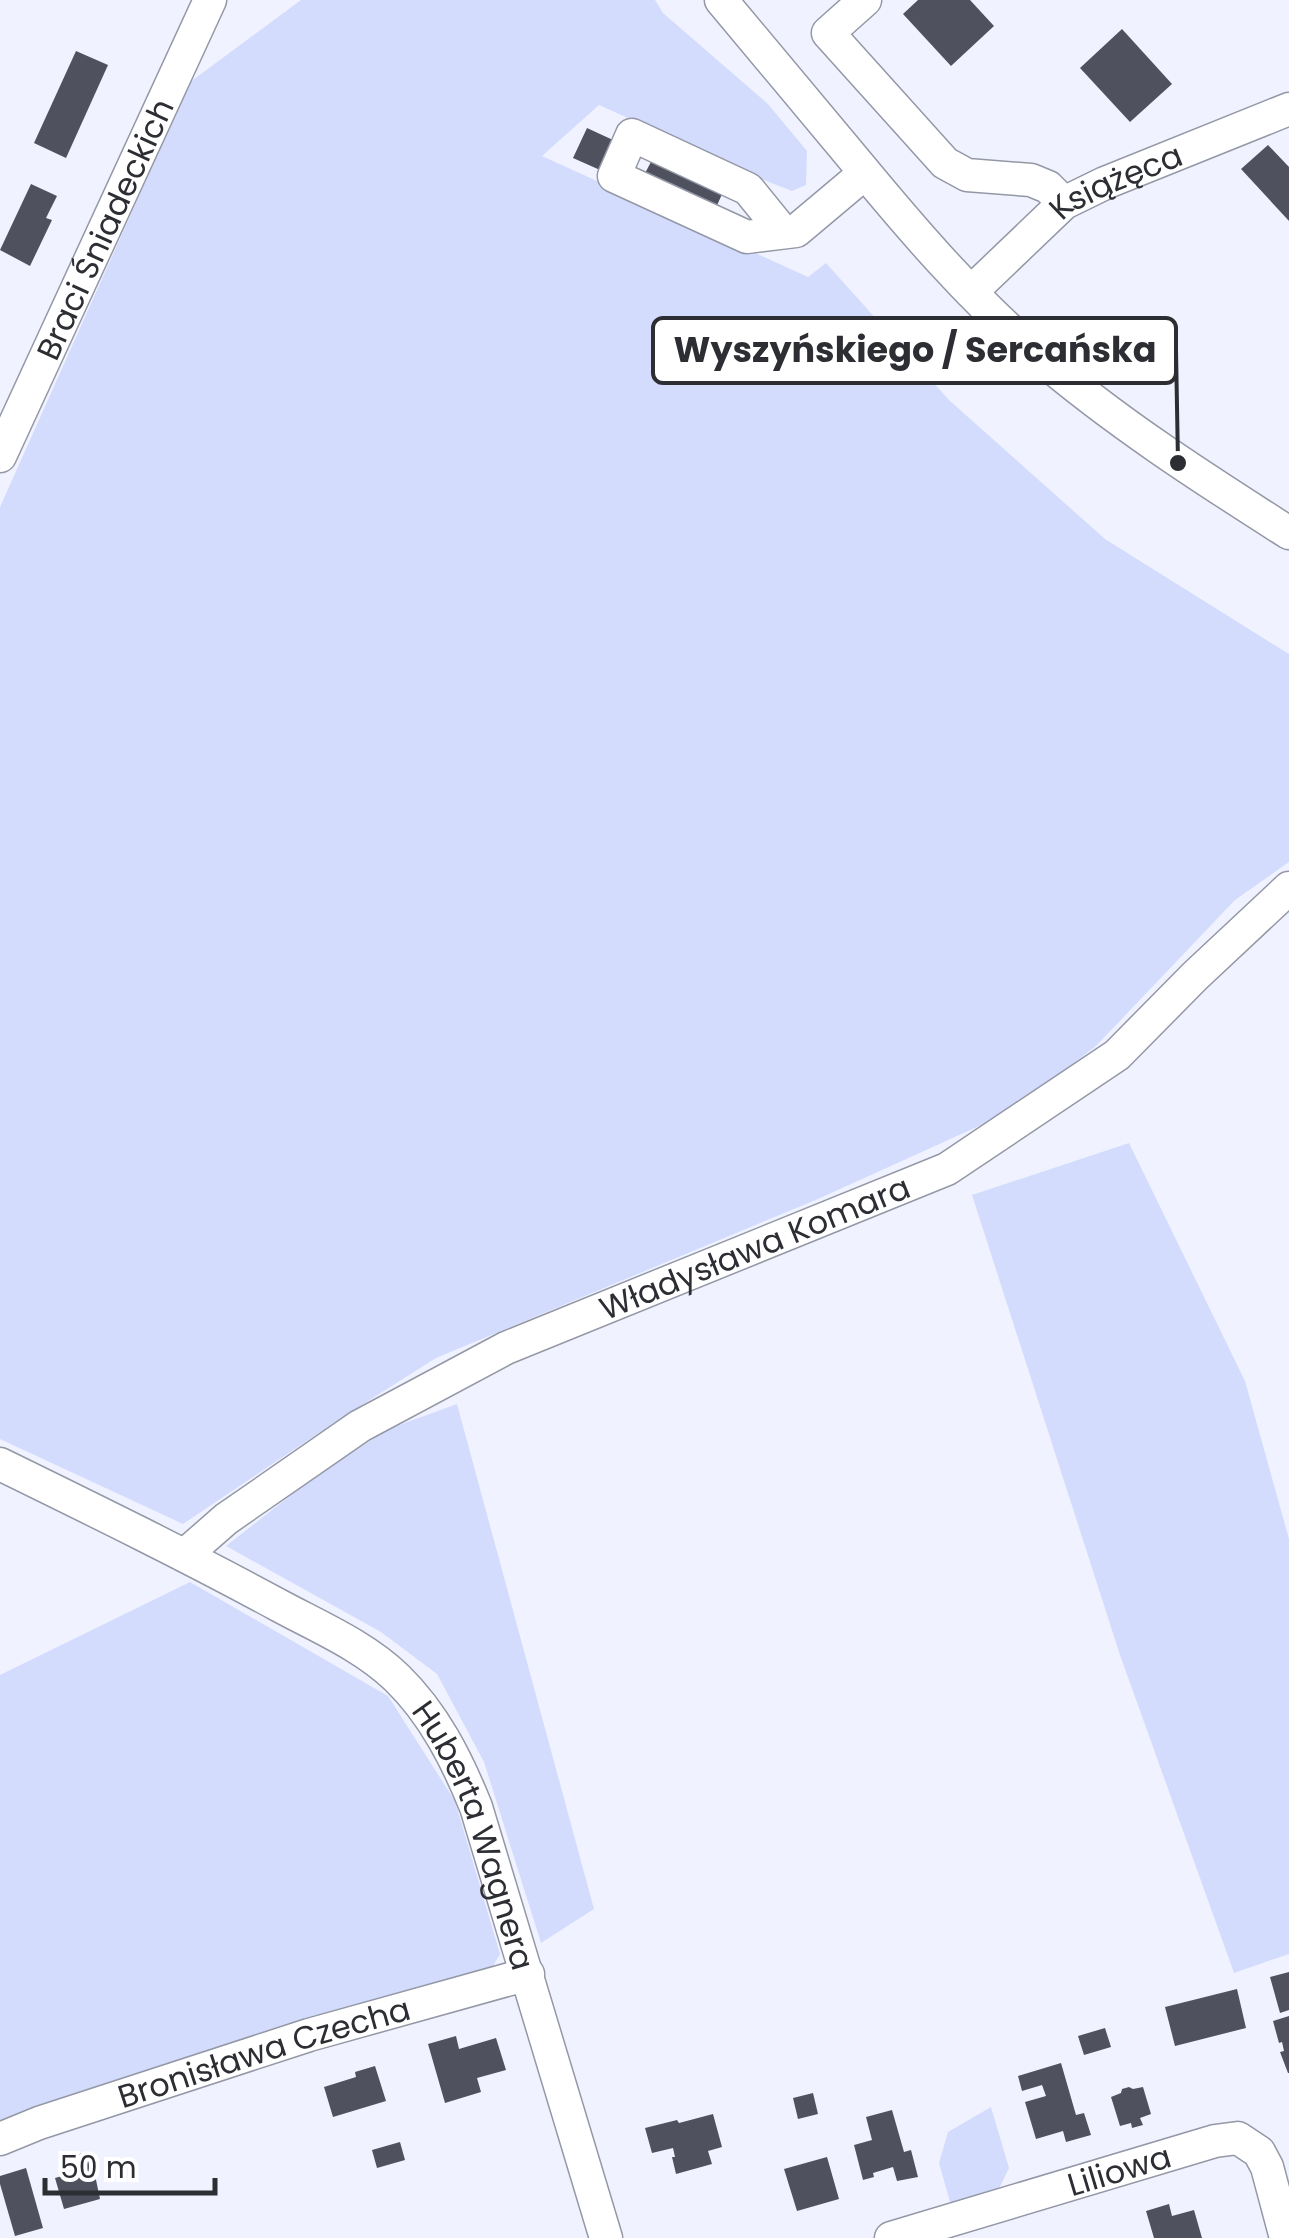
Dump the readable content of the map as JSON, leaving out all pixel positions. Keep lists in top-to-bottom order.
{
  "streets": {
    "street": [
      "Książęca",
      "Braci Śniadeckich",
      "Władysława Komara",
      "Huberta Wagnera",
      "Bronisława Czecha",
      "Liliowa"
    ]
  },
  "crossings": [
    ["Władysława Komara", "Huberta Wagnera"],
    ["Huberta Wagnera", "Bronisława Czecha"]
  ],
  "places": ["Wyszyńskiego / Sercańska"],
  "scale_bar": "50 m"
}
